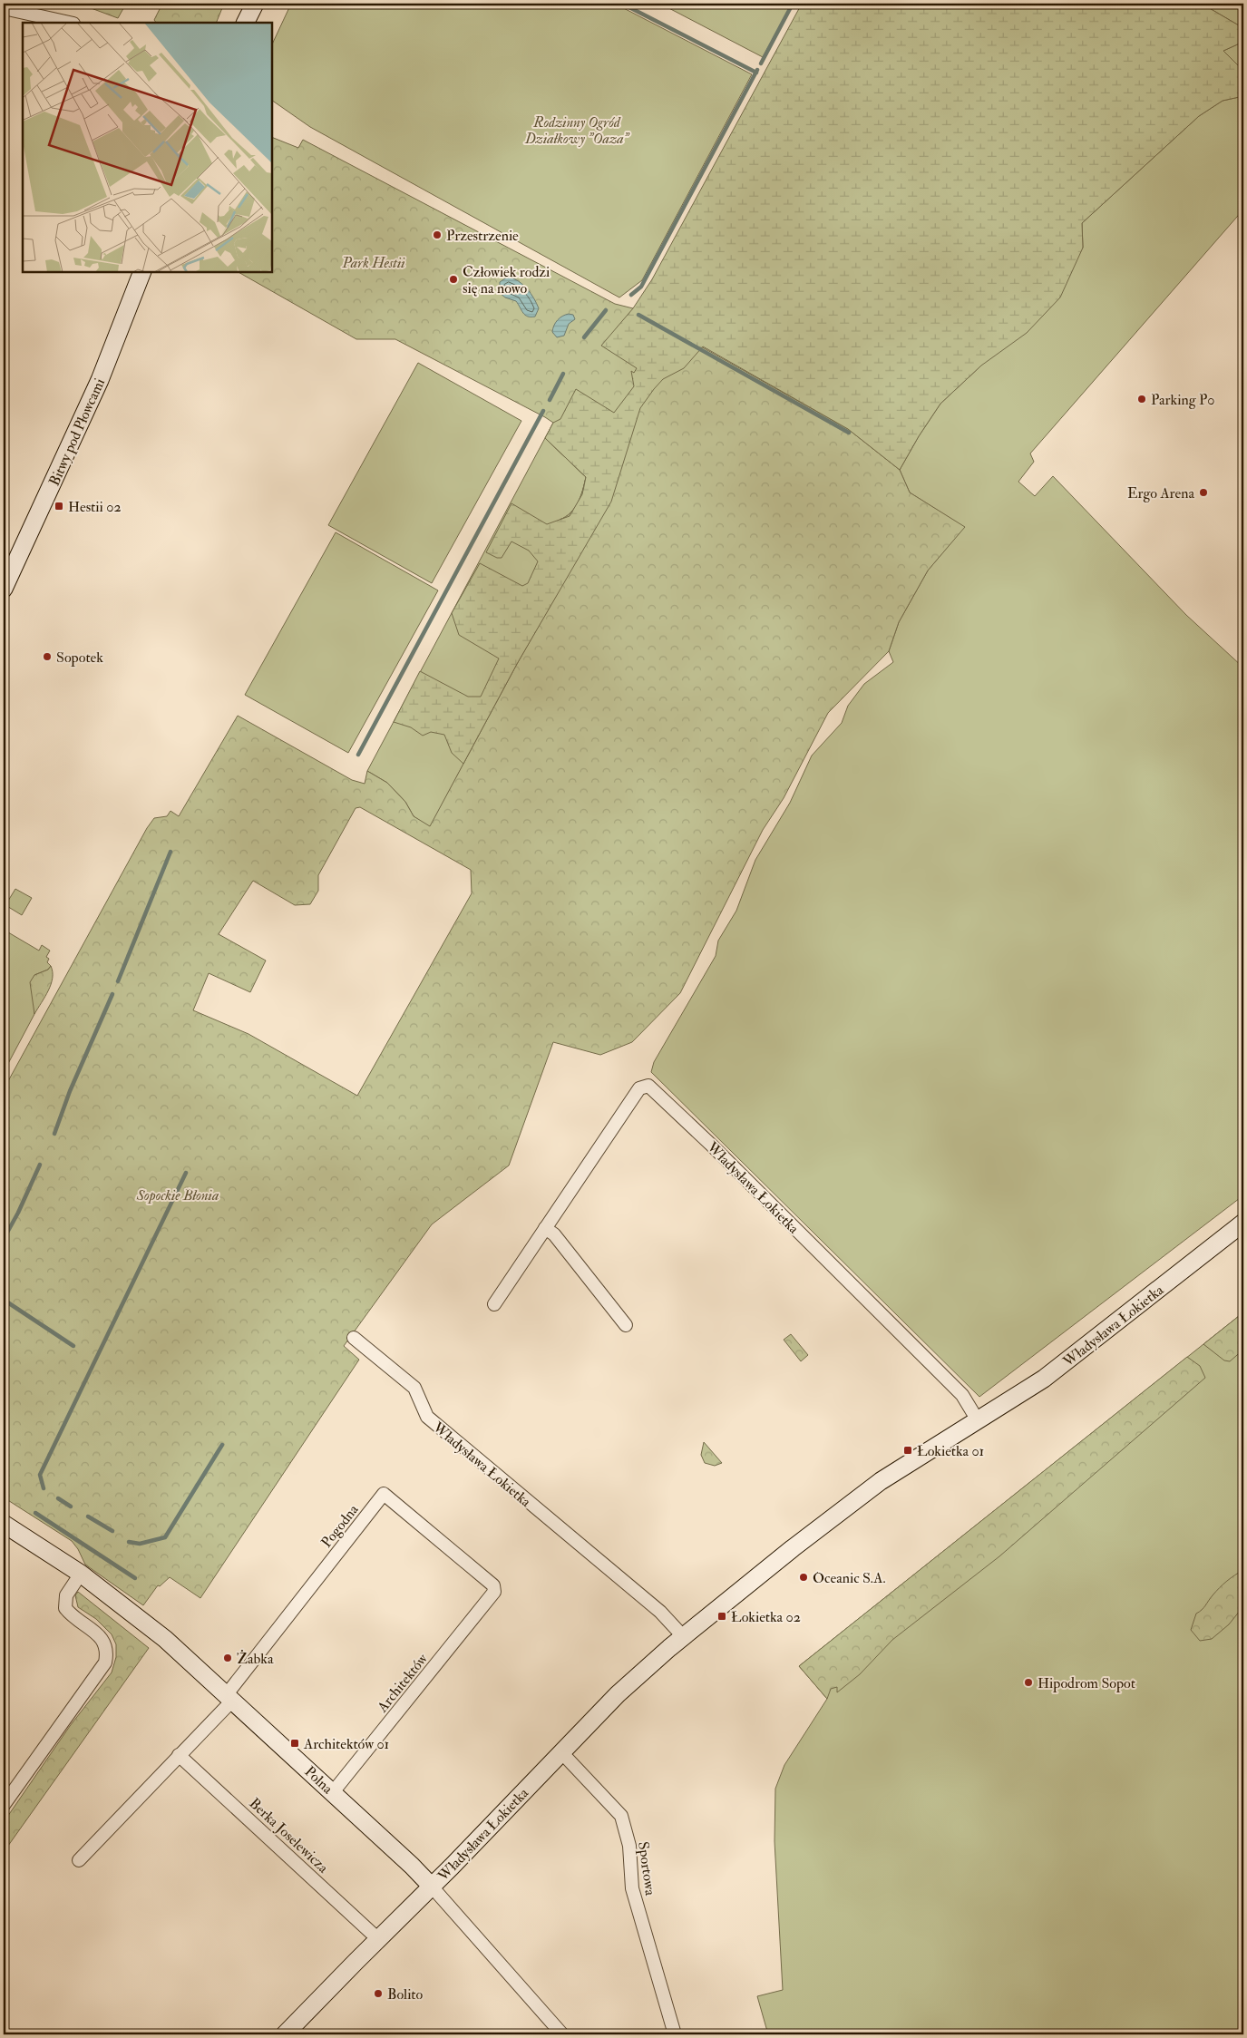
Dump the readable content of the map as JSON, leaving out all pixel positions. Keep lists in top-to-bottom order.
{
  "streets": {
    "street": [
      "Bitwy pod Płowcami",
      "Władysława Łokietka",
      "Pogodna",
      "Architektów",
      "Polna",
      "Berka Joselewicza",
      "Sportowa"
    ]
  },
  "crossings": [
    ["Władysława Łokietka", "Polna"],
    ["Władysława Łokietka", "Berka Joselewicza"],
    ["Władysława Łokietka", "Sportowa"],
    ["Pogodna", "Architektów"],
    ["Pogodna", "Polna"],
    ["Architektów", "Polna"]
  ],
  "parks": ["Rodzinny Ogród Działkowy \"Oaza\"", "Park Hestii", "Sopockie Błonia"],
  "places": {
    "other": [
      "Przestrzenie",
      "Człowiek rodzi się na nowo",
      "Parking P0",
      "Ergo Arena",
      "Sopotek",
      "Oceanic S.A.",
      "Żabka",
      "Hipodrom Sopot",
      "Bolito"
    ],
    "transit": [
      "Hestii 02",
      "Łokietka 01",
      "Łokietka 02",
      "Architektów 01"
    ]
  }
}
